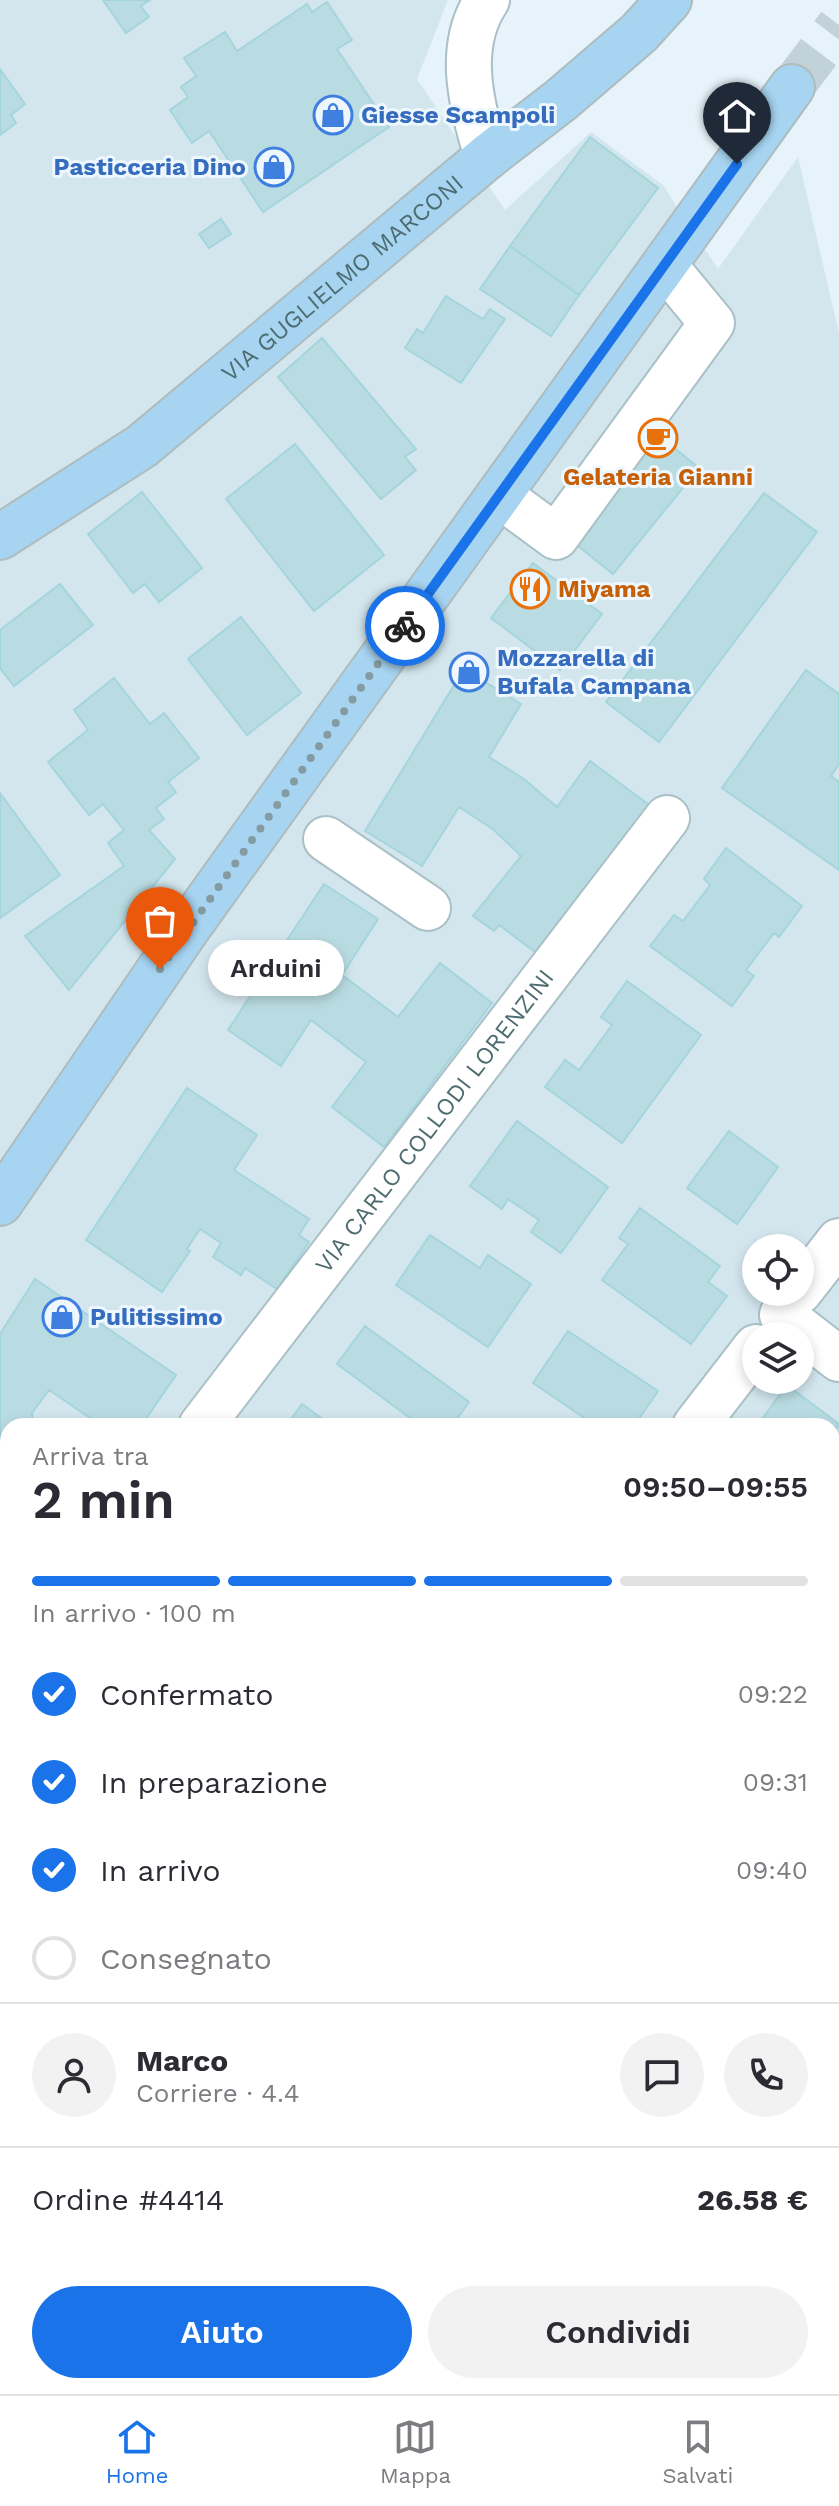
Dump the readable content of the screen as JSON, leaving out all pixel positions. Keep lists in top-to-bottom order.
{
  "streets": {
    "main road": ["VIA GUGLIELMO MARCONI"],
    "street": ["VIA CARLO COLLODI LORENZINI"]
  },
  "places": {
    "shop": [
      "Giesse Scampoli",
      "Pasticceria Dino",
      "Mozzarella di Bufala Campana",
      "Pulitissimo"
    ],
    "cafe": ["Gelateria Gianni"],
    "restaurant": ["Miyama"],
    "other": ["Arduini"]
  },
  "page": {
    "bubble": "Arduini",
    "heading": ["2 min", "Arriva tra", "09:50–09:55"],
    "panel": [
      "Marco",
      "Corriere · 4.4",
      "Ordine #4414",
      "26.58 €"
    ],
    "bar": "In arrivo · 100 m",
    "list": [
      ["Confermato", "09:22"],
      ["In preparazione", "09:31"],
      ["In arrivo", "09:40"],
      "Consegnato"
    ],
    "buttons": ["Aiuto", "Condividi"],
    "tabs": ["Home", "Mappa", "Salvati"]
  }
}
